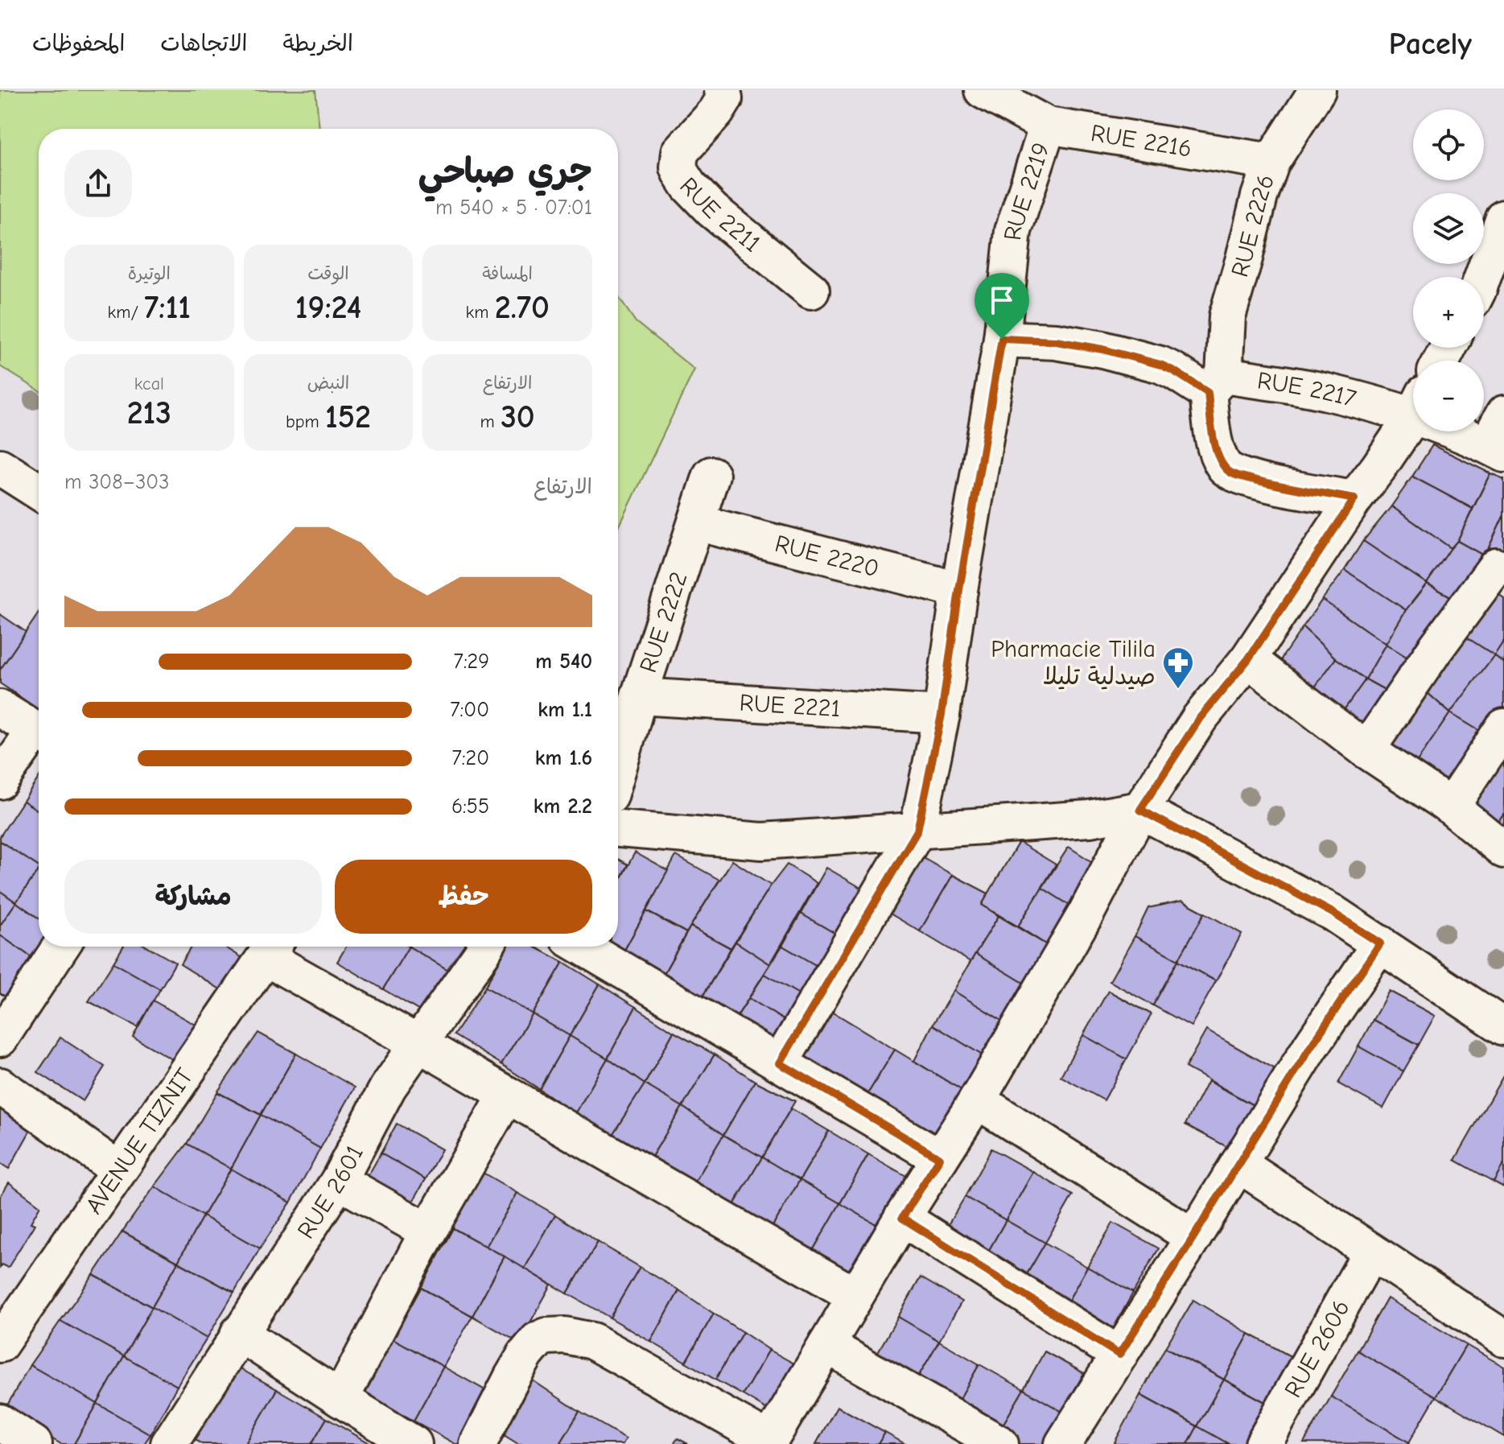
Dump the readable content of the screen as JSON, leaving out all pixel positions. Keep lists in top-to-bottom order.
{
  "streets": {
    "street": [
      "RUE 2216",
      "RUE 2219",
      "RUE 2211",
      "RUE 2226",
      "RUE 2217",
      "RUE 2220",
      "RUE 2222",
      "RUE 2221",
      "AVENUE TIZNIT",
      "RUE 2601",
      "RUE 2606"
    ]
  },
  "crossings": [
    ["RUE 2216", "RUE 2219"],
    ["RUE 2216", "RUE 2226"],
    ["RUE 2219", "RUE 2220"],
    ["RUE 2219", "RUE 2221"],
    ["RUE 2226", "RUE 2217"],
    ["RUE 2220", "RUE 2222"],
    ["RUE 2222", "RUE 2221"]
  ],
  "places": {
    "pharmacy": ["Pharmacie Tilila صيدلية تليلا"]
  },
  "page": {
    "header": "Pacely",
    "nav": ["الخريطة", "الاتجاهات", "المحفوظات"],
    "map_buttons": ["+", "−"],
    "heading": ["جري صباحي", "07:01 · 5 × 540 m"],
    "stats": [
      ["المسافة", "2.70 km"],
      ["الوقت", "19:24"],
      ["الوتيرة", "7:11 /km"],
      ["الارتفاع", "30 m"],
      ["النبض", "152 bpm"],
      ["kcal", "213"]
    ],
    "chart": ["الارتفاع", "303–308 m"],
    "list": [
      {
        "name": "540 m",
        "note": "7:29"
      },
      {
        "name": "1.1 km",
        "note": "7:00"
      },
      {
        "name": "1.6 km",
        "note": "7:20"
      },
      {
        "name": "2.2 km",
        "note": "6:55"
      }
    ],
    "buttons": ["حفظ", "مشاركة"]
  }
}
